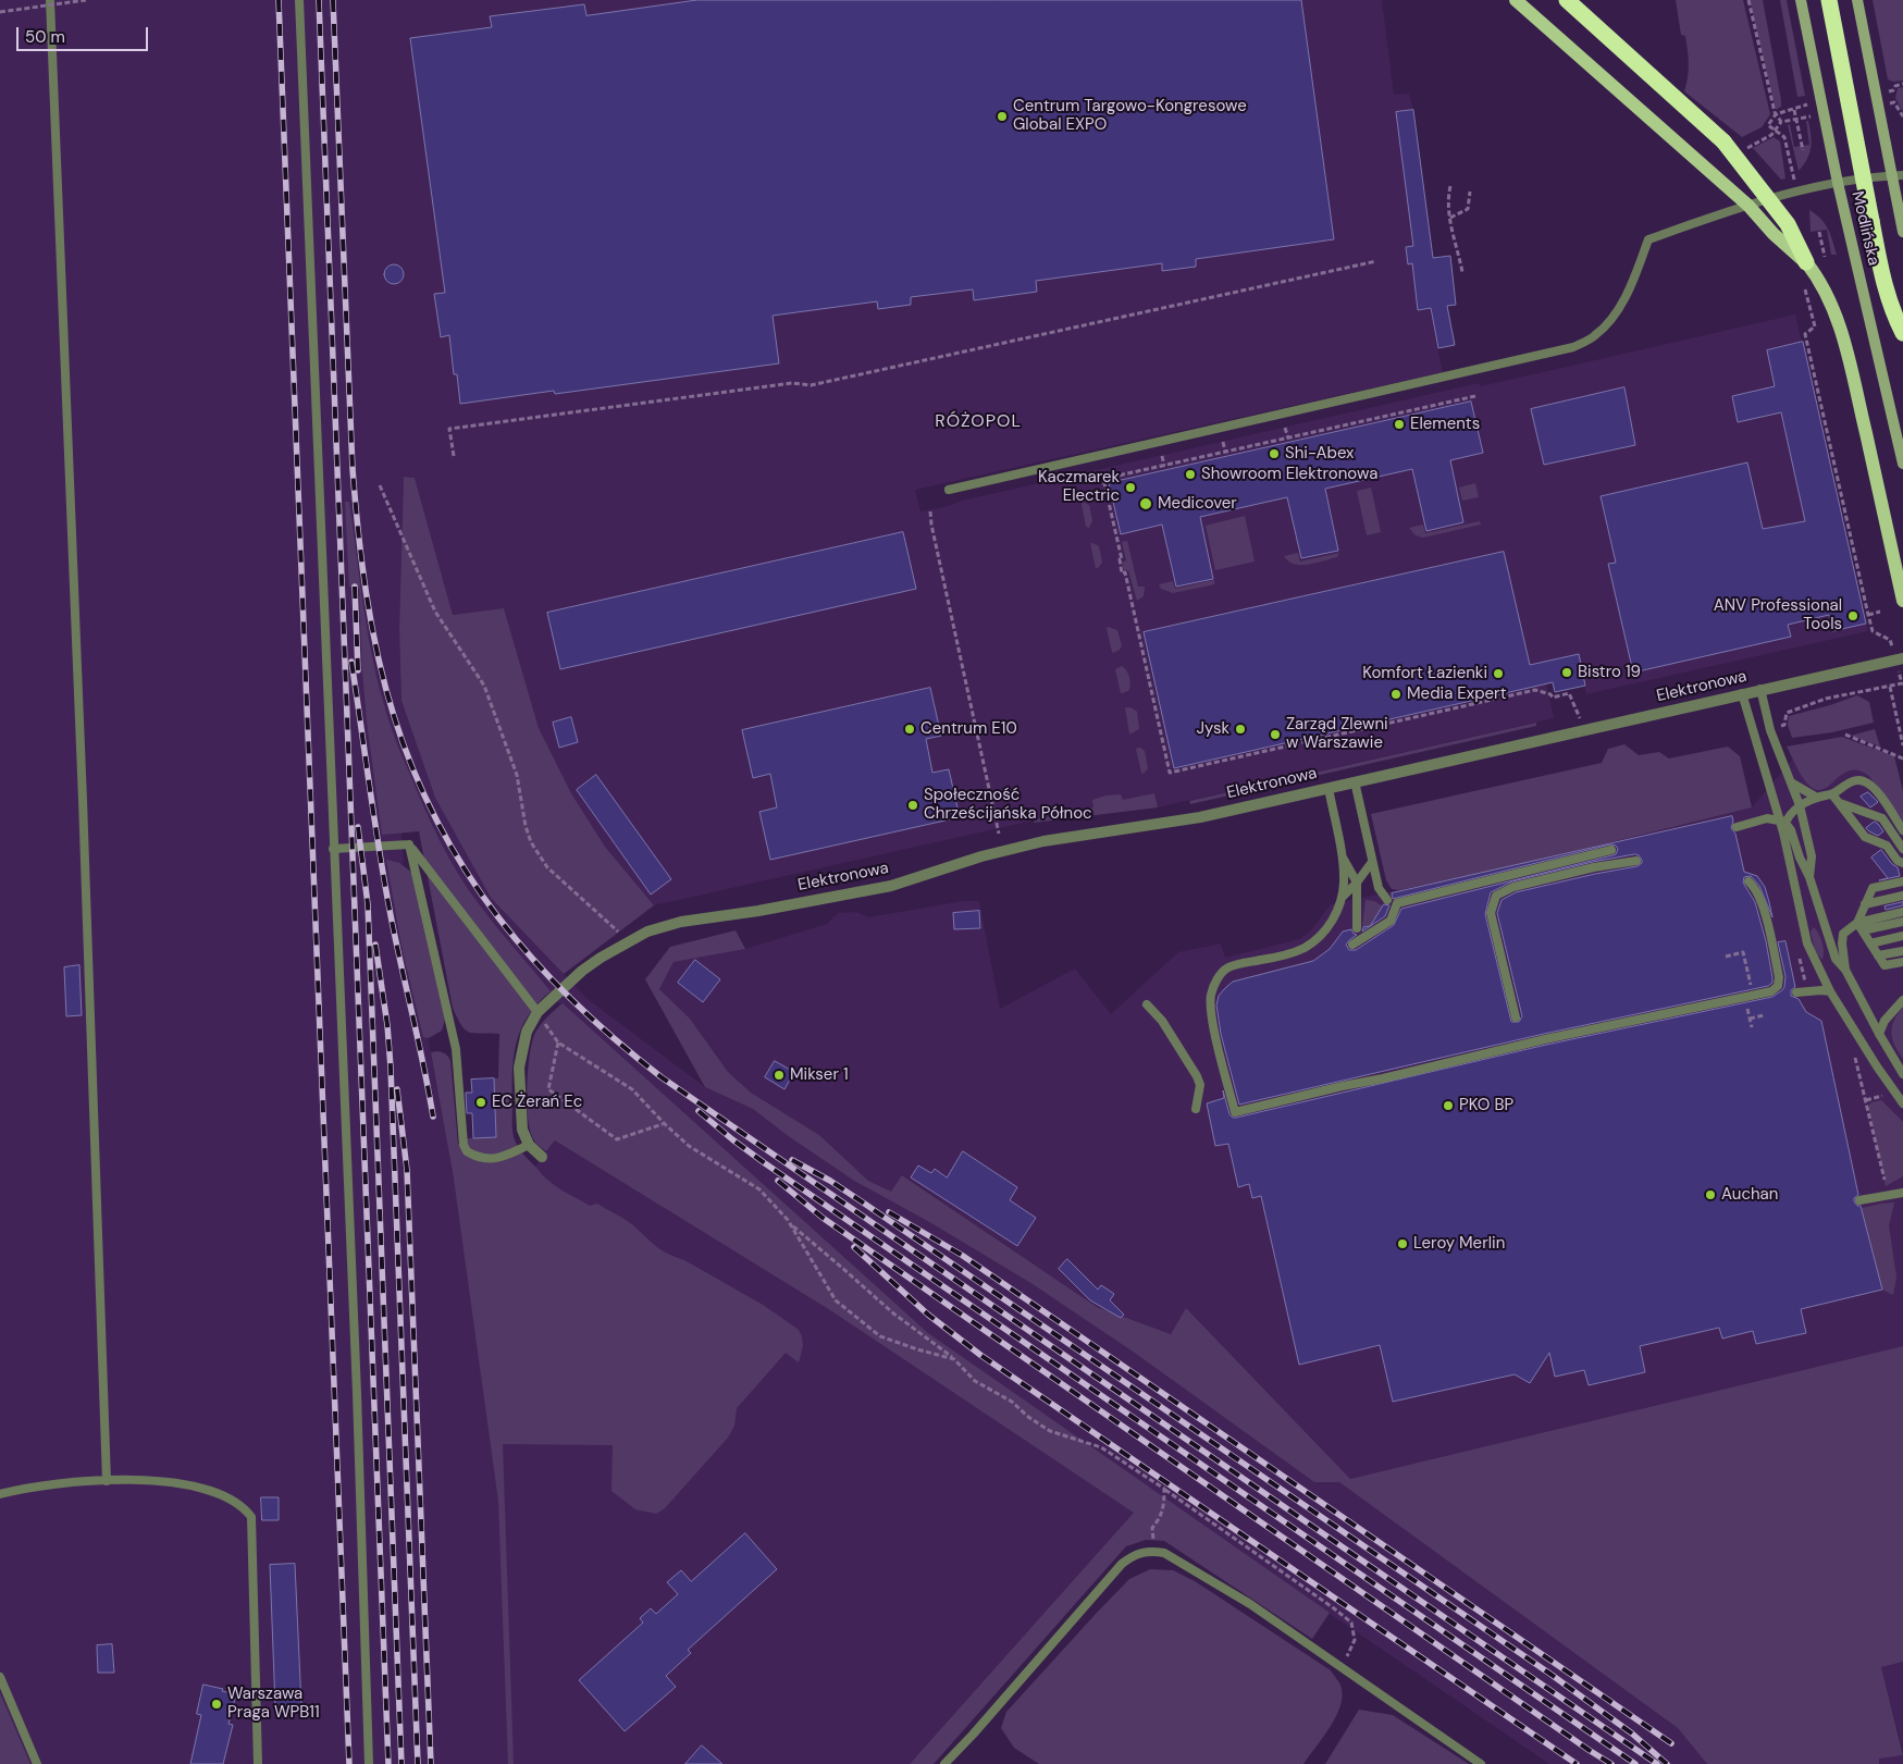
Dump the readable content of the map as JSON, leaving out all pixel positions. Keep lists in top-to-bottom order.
{
  "streets": {
    "main road": ["Modlińska"],
    "street": ["Elektronowa"]
  },
  "districts": ["RÓŻOPOL"],
  "places": [
    "Centrum Targowo-Kongresowe Global EXPO",
    "Elements",
    "Shi-Abex",
    "Showroom Elektronowa",
    "Kaczmarek Electric",
    "Medicover",
    "ANV Professional Tools",
    "Bistro 19",
    "Komfort Łazienki",
    "Media Expert",
    "Centrum E10",
    "Jysk",
    "Zarząd Zlewni w Warszawie",
    "Społeczność Chrześcijańska Północ",
    "Mikser 1",
    "EC Żerań Ec",
    "PKO BP",
    "Auchan",
    "Leroy Merlin",
    "Warszawa Praga WPB11"
  ],
  "scale_bar": "50 m"
}
